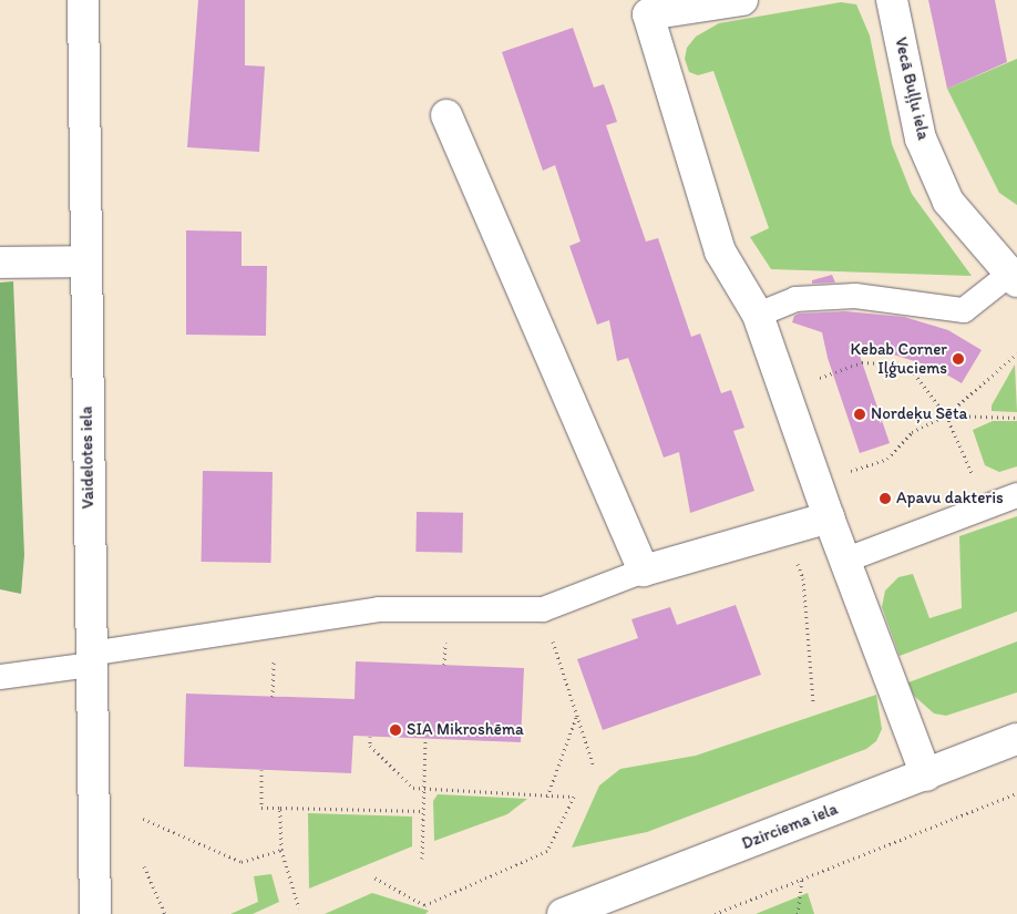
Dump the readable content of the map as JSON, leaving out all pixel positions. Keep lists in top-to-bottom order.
{
  "streets": {
    "street": ["Vecā Buļļu iela", "Vaidelotes iela", "Dzirciema iela"]
  },
  "places": [
    "Kebab Corner Iļģuciems",
    "Nordeķu Sēta",
    "Apavu dakteris",
    "SIA Mikroshēma"
  ]
}
